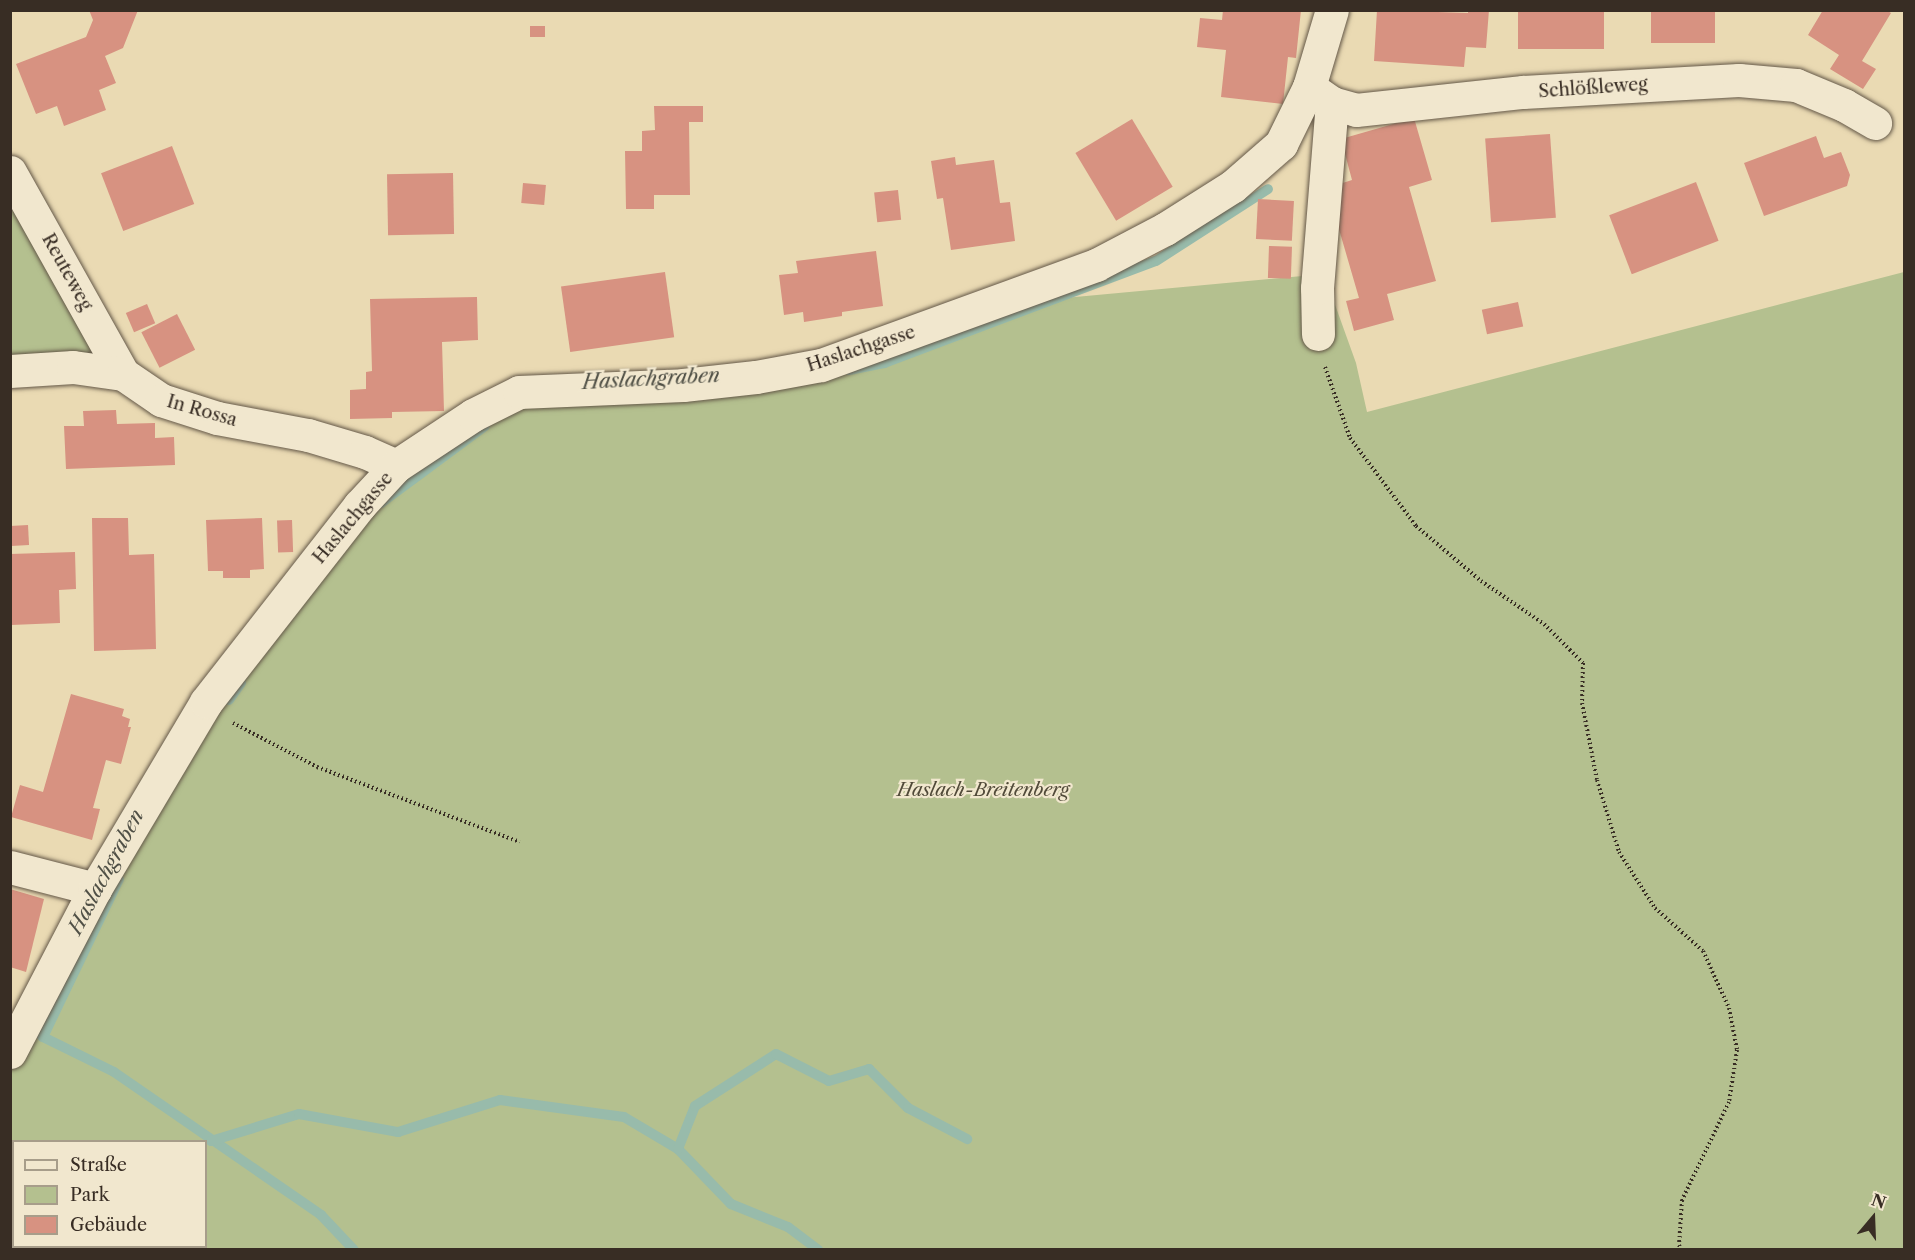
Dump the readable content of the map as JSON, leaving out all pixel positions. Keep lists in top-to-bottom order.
{
  "streets": {
    "street": [
      "Schlößleweg",
      "Reuteweg",
      "Haslachgasse",
      "In Rossa"
    ]
  },
  "crossings": [
    ["Schlößleweg", "Haslachgasse"],
    ["Reuteweg", "In Rossa"],
    ["Haslachgasse", "In Rossa"]
  ],
  "water": ["Haslachgraben"],
  "parks": ["Haslach-Breitenberg"],
  "legend": ["Straße", "Park", "Gebäude"],
  "north": "top"
}
